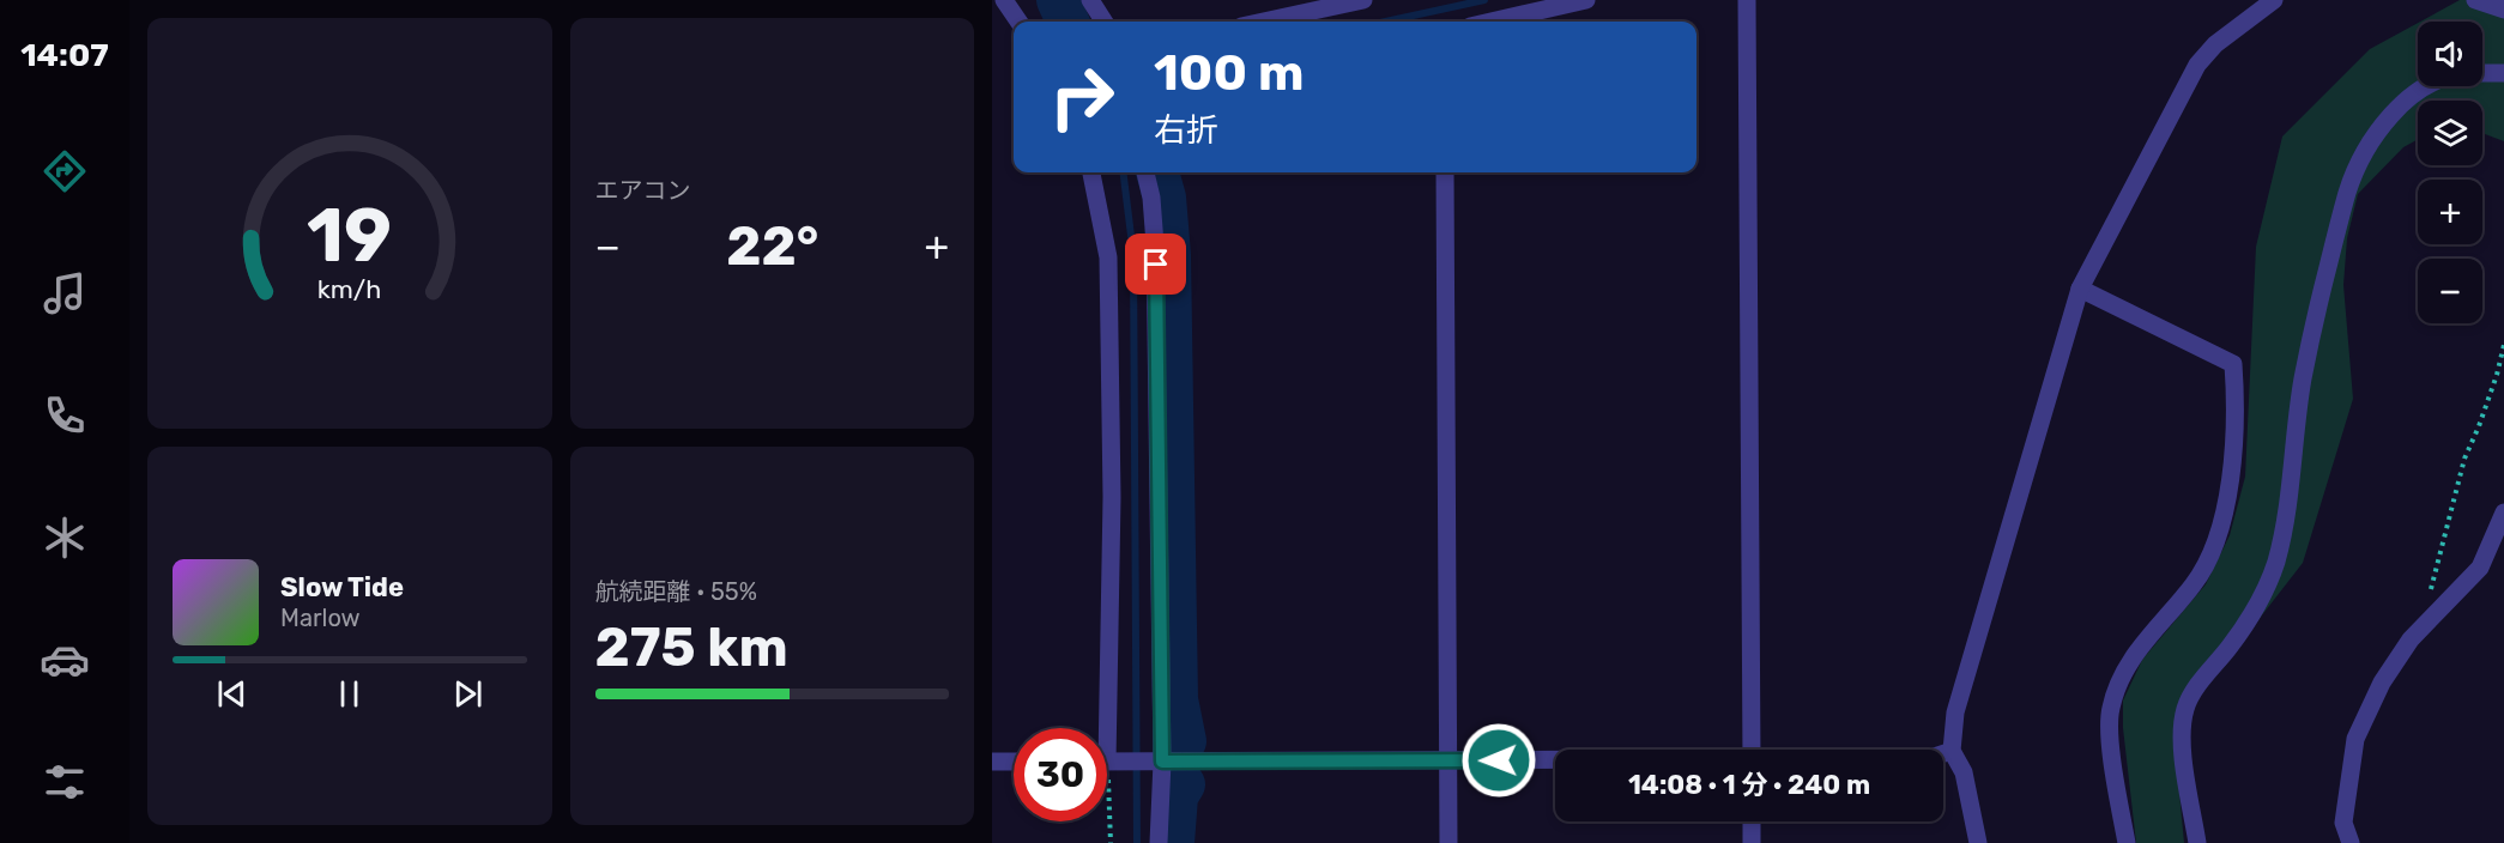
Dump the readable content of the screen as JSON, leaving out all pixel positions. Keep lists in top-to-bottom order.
{
  "page": {
    "tabs": "14:07",
    "tile": [
      "エアコン",
      ["航続距離 · 55%", "275 km"]
    ],
    "map_buttons": ["+", "−"],
    "turn": ["100 m", "右折"],
    "heat": ["−", "22°", "+"],
    "song": ["Slow Tide", "Marlow"],
    "limit": "30",
    "trip": "14:08 · 1 分 · 240 m",
    "gauge": ["19", "km/h"]
  }
}
